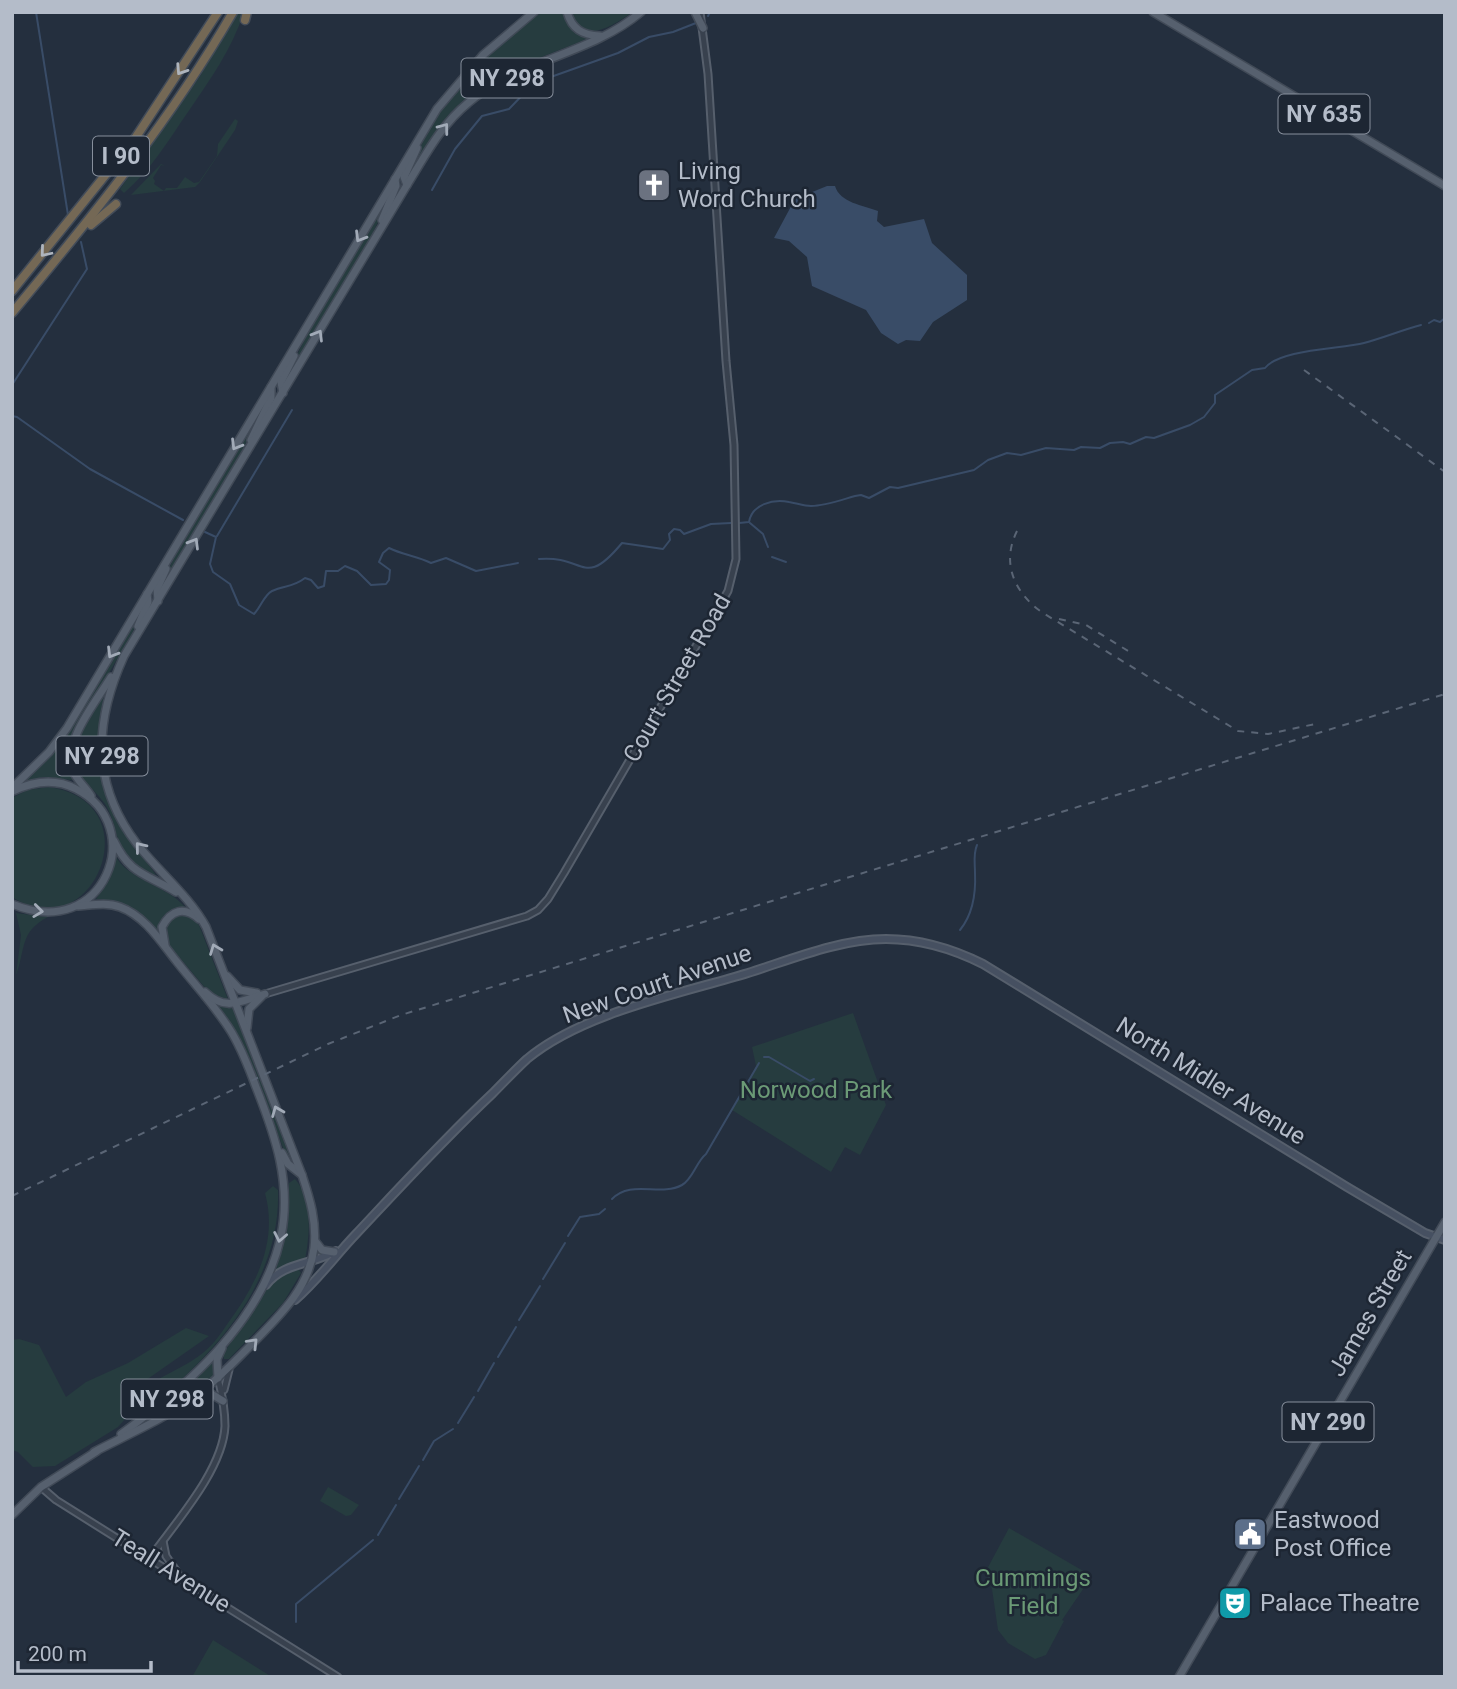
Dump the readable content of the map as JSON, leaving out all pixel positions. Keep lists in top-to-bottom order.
{
  "streets": {
    "highway": ["I 90"],
    "main road": [
      "NY 298",
      "NY 635",
      "New Court Avenue",
      "North Midler Avenue",
      "James Street",
      "NY 290"
    ],
    "street": ["Court Street Road", "Teall Avenue"]
  },
  "crossings": [
    ["NY 298", "New Court Avenue"],
    ["NY 298", "Teall Avenue"],
    ["New Court Avenue", "North Midler Avenue"],
    ["North Midler Avenue", "James Street"]
  ],
  "parks": ["Norwood Park", "Cummings Field"],
  "places": {
    "church": ["Living Word Church"],
    "public building": ["Eastwood Post Office"],
    "theatre": ["Palace Theatre"]
  },
  "scale_bar": "200 m"
}
